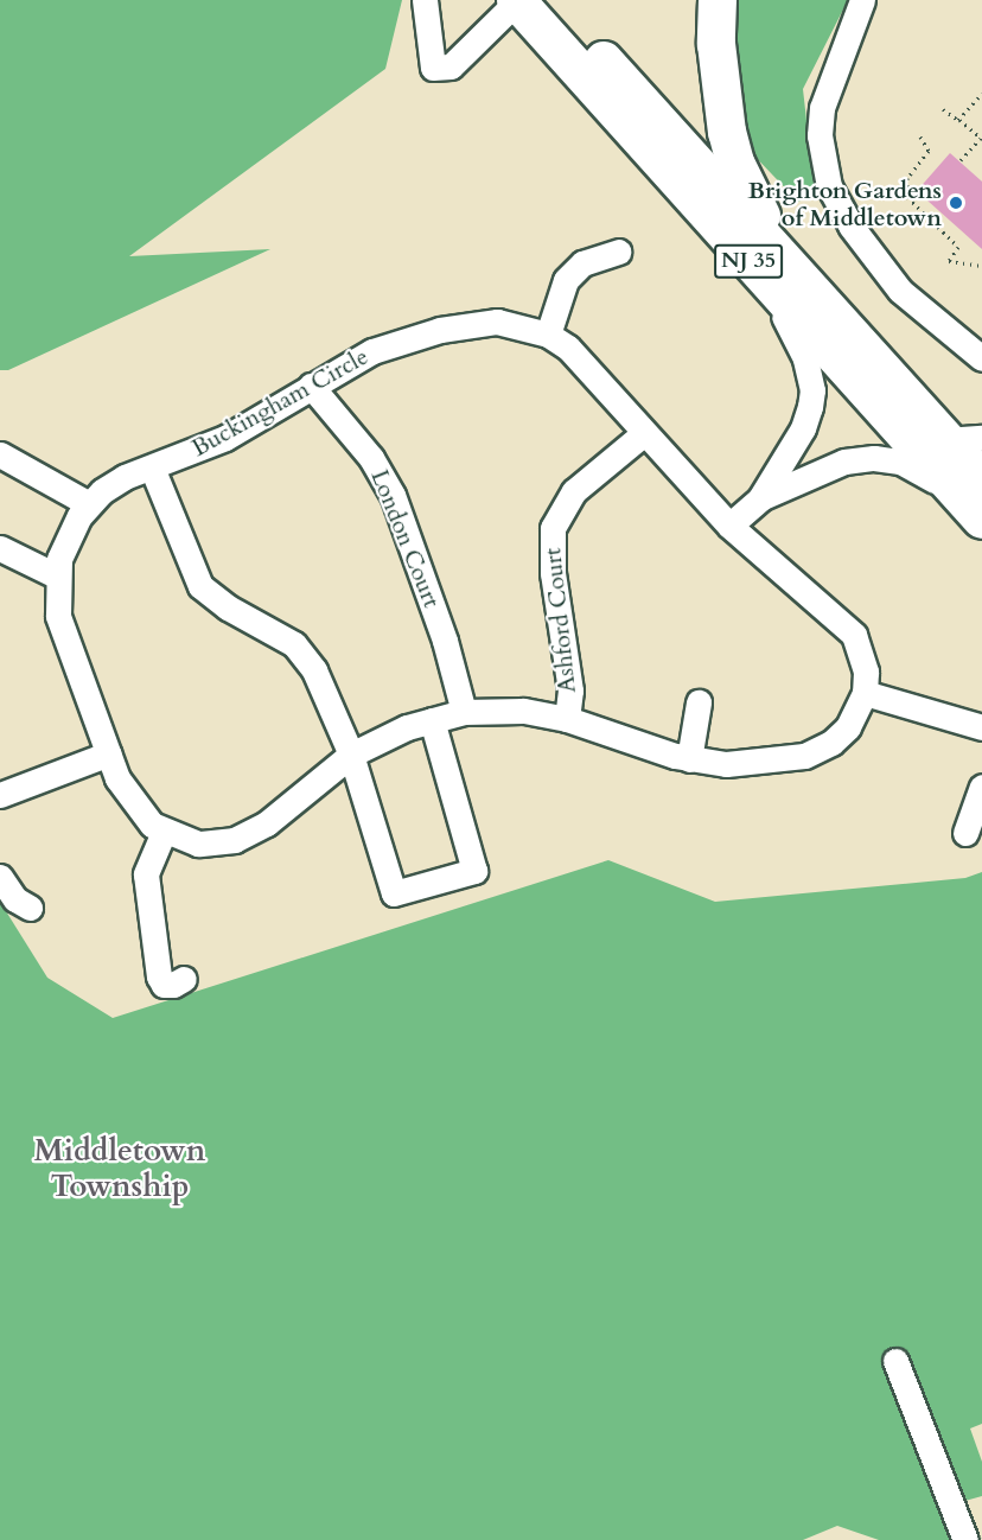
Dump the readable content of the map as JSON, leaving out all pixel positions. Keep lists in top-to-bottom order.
{
  "streets": {
    "highway": ["NJ 35"],
    "street": ["Buckingham Circle", "London Court", "Ashford Court"]
  },
  "crossings": [
    ["Buckingham Circle", "London Court"],
    ["Buckingham Circle", "Ashford Court"]
  ],
  "districts": ["Middletown Township"],
  "places": ["Brighton Gardens of Middletown"]
}
